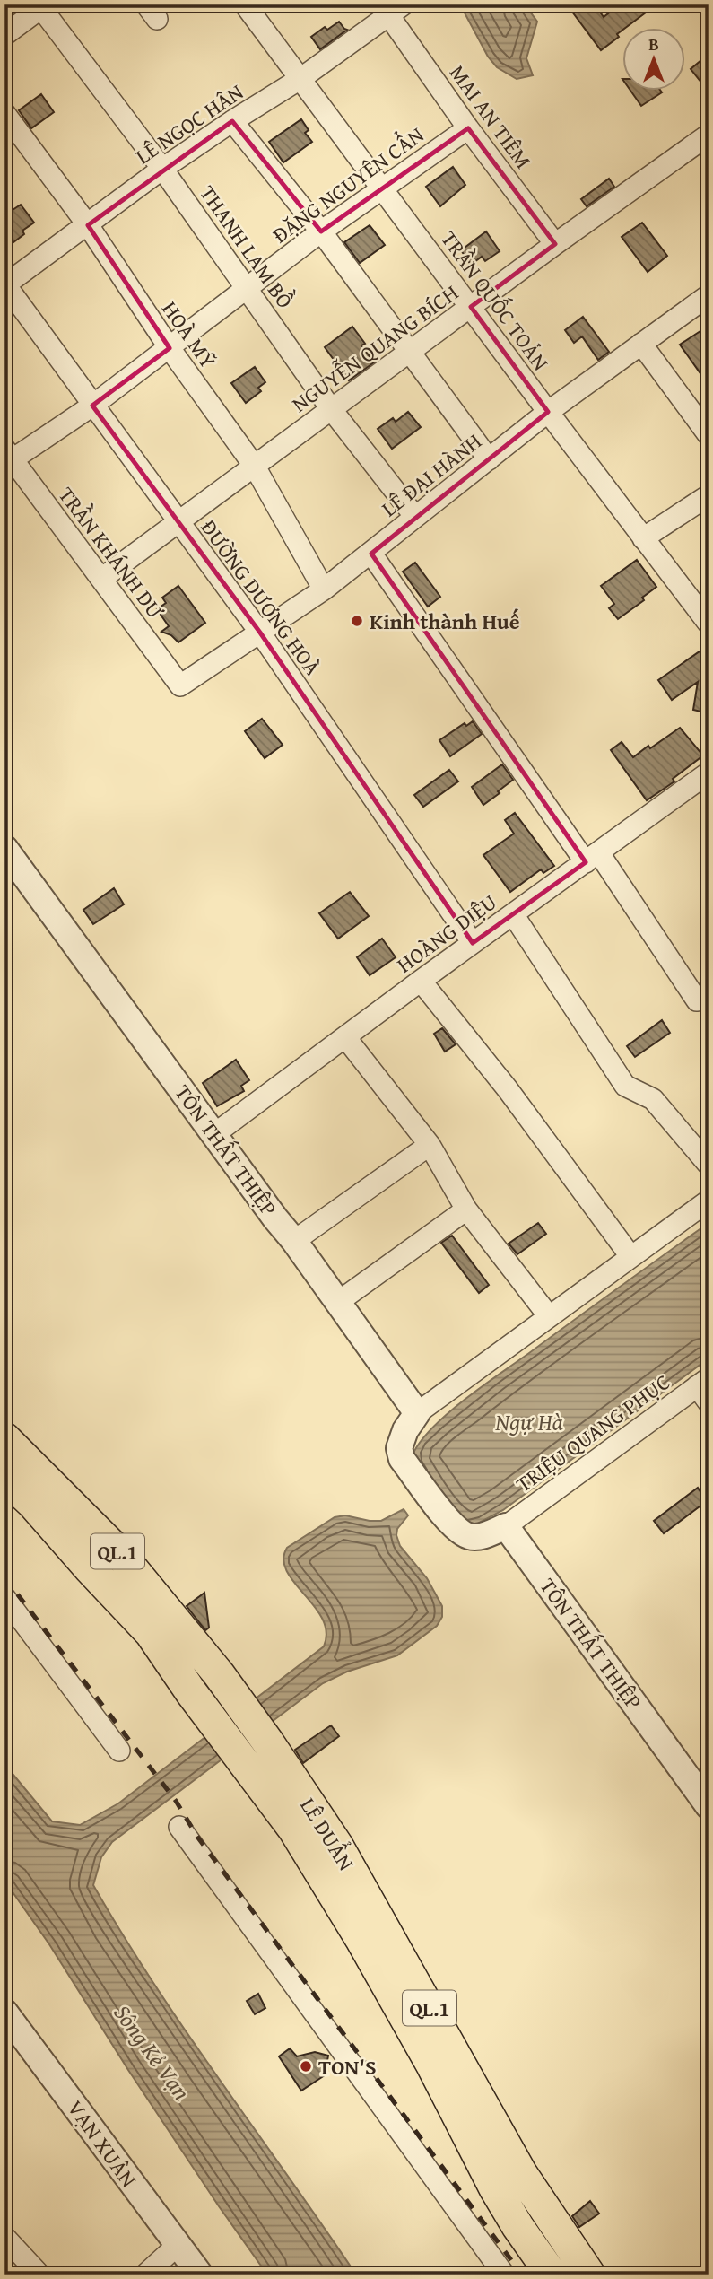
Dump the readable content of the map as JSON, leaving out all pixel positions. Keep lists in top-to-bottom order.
{
  "streets": {
    "main road": ["QL.1", "LÊ DUẨN"],
    "street": [
      "MAI AN TIÊM",
      "LÊ NGỌC HÂN",
      "ĐẶNG NGUYÊN CẨN",
      "THANH LAM BỒ",
      "TRẦN QUỐC TOẢN",
      "HOÀ MỸ",
      "NGUYỄN QUANG BÍCH",
      "LÊ ĐẠI HÀNH",
      "TRẦN KHÁNH DƯ",
      "ĐƯỜNG DƯƠNG HOÀ",
      "HOÀNG DIỆU",
      "TÔN THẤT THIỆP",
      "TRIỆU QUANG PHỤC",
      "VẠN XUÂN"
    ]
  },
  "crossings": [
    ["MAI AN TIÊM", "LÊ NGỌC HÂN"],
    ["MAI AN TIÊM", "ĐẶNG NGUYÊN CẨN"],
    ["MAI AN TIÊM", "NGUYỄN QUANG BÍCH"],
    ["LÊ NGỌC HÂN", "THANH LAM BỒ"],
    ["LÊ NGỌC HÂN", "TRẦN QUỐC TOẢN"],
    ["LÊ NGỌC HÂN", "HOÀ MỸ"],
    ["LÊ NGỌC HÂN", "ĐƯỜNG DƯƠNG HOÀ"],
    ["ĐẶNG NGUYÊN CẨN", "THANH LAM BỒ"],
    ["ĐẶNG NGUYÊN CẨN", "TRẦN QUỐC TOẢN"],
    ["ĐẶNG NGUYÊN CẨN", "HOÀ MỸ"],
    ["ĐẶNG NGUYÊN CẨN", "TRẦN KHÁNH DƯ"],
    ["ĐẶNG NGUYÊN CẨN", "ĐƯỜNG DƯƠNG HOÀ"],
    ["THANH LAM BỒ", "NGUYỄN QUANG BÍCH"],
    ["THANH LAM BỒ", "LÊ ĐẠI HÀNH"],
    ["TRẦN QUỐC TOẢN", "NGUYỄN QUANG BÍCH"],
    ["TRẦN QUỐC TOẢN", "LÊ ĐẠI HÀNH"],
    ["HOÀ MỸ", "NGUYỄN QUANG BÍCH"],
    ["HOÀ MỸ", "LÊ ĐẠI HÀNH"],
    ["NGUYỄN QUANG BÍCH", "TRẦN KHÁNH DƯ"],
    ["NGUYỄN QUANG BÍCH", "ĐƯỜNG DƯƠNG HOÀ"],
    ["LÊ ĐẠI HÀNH", "TRẦN KHÁNH DƯ"],
    ["LÊ ĐẠI HÀNH", "ĐƯỜNG DƯƠNG HOÀ"],
    ["ĐƯỜNG DƯƠNG HOÀ", "HOÀNG DIỆU"],
    ["HOÀNG DIỆU", "TÔN THẤT THIỆP"],
    ["TÔN THẤT THIỆP", "TRIỆU QUANG PHỤC"]
  ],
  "water": ["Ngự Hà", "Sông Kẻ Vạn"],
  "places": ["Kinh thành Huế", "TON'S"],
  "north": "top"
}
